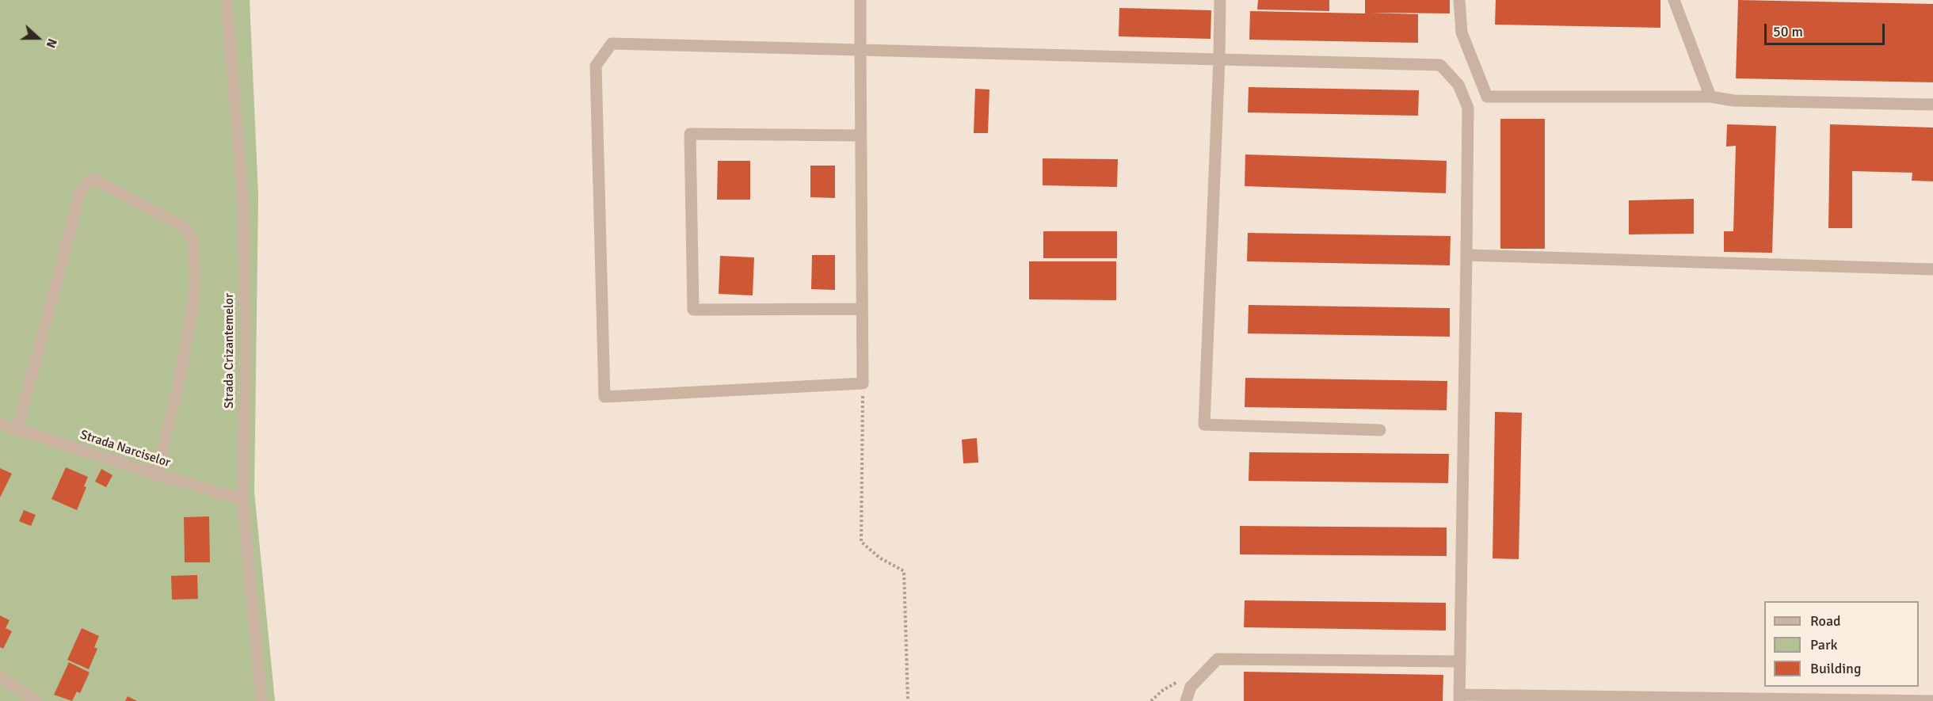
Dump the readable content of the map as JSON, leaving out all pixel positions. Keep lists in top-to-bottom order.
{
  "streets": {
    "street": ["Strada Crizantemelor", "Strada Narciselor"]
  },
  "crossings": [
    ["Strada Crizantemelor", "Strada Narciselor"]
  ],
  "legend": ["Road", "Park", "Building"],
  "scale_bar": "50 m",
  "north": "right"
}
